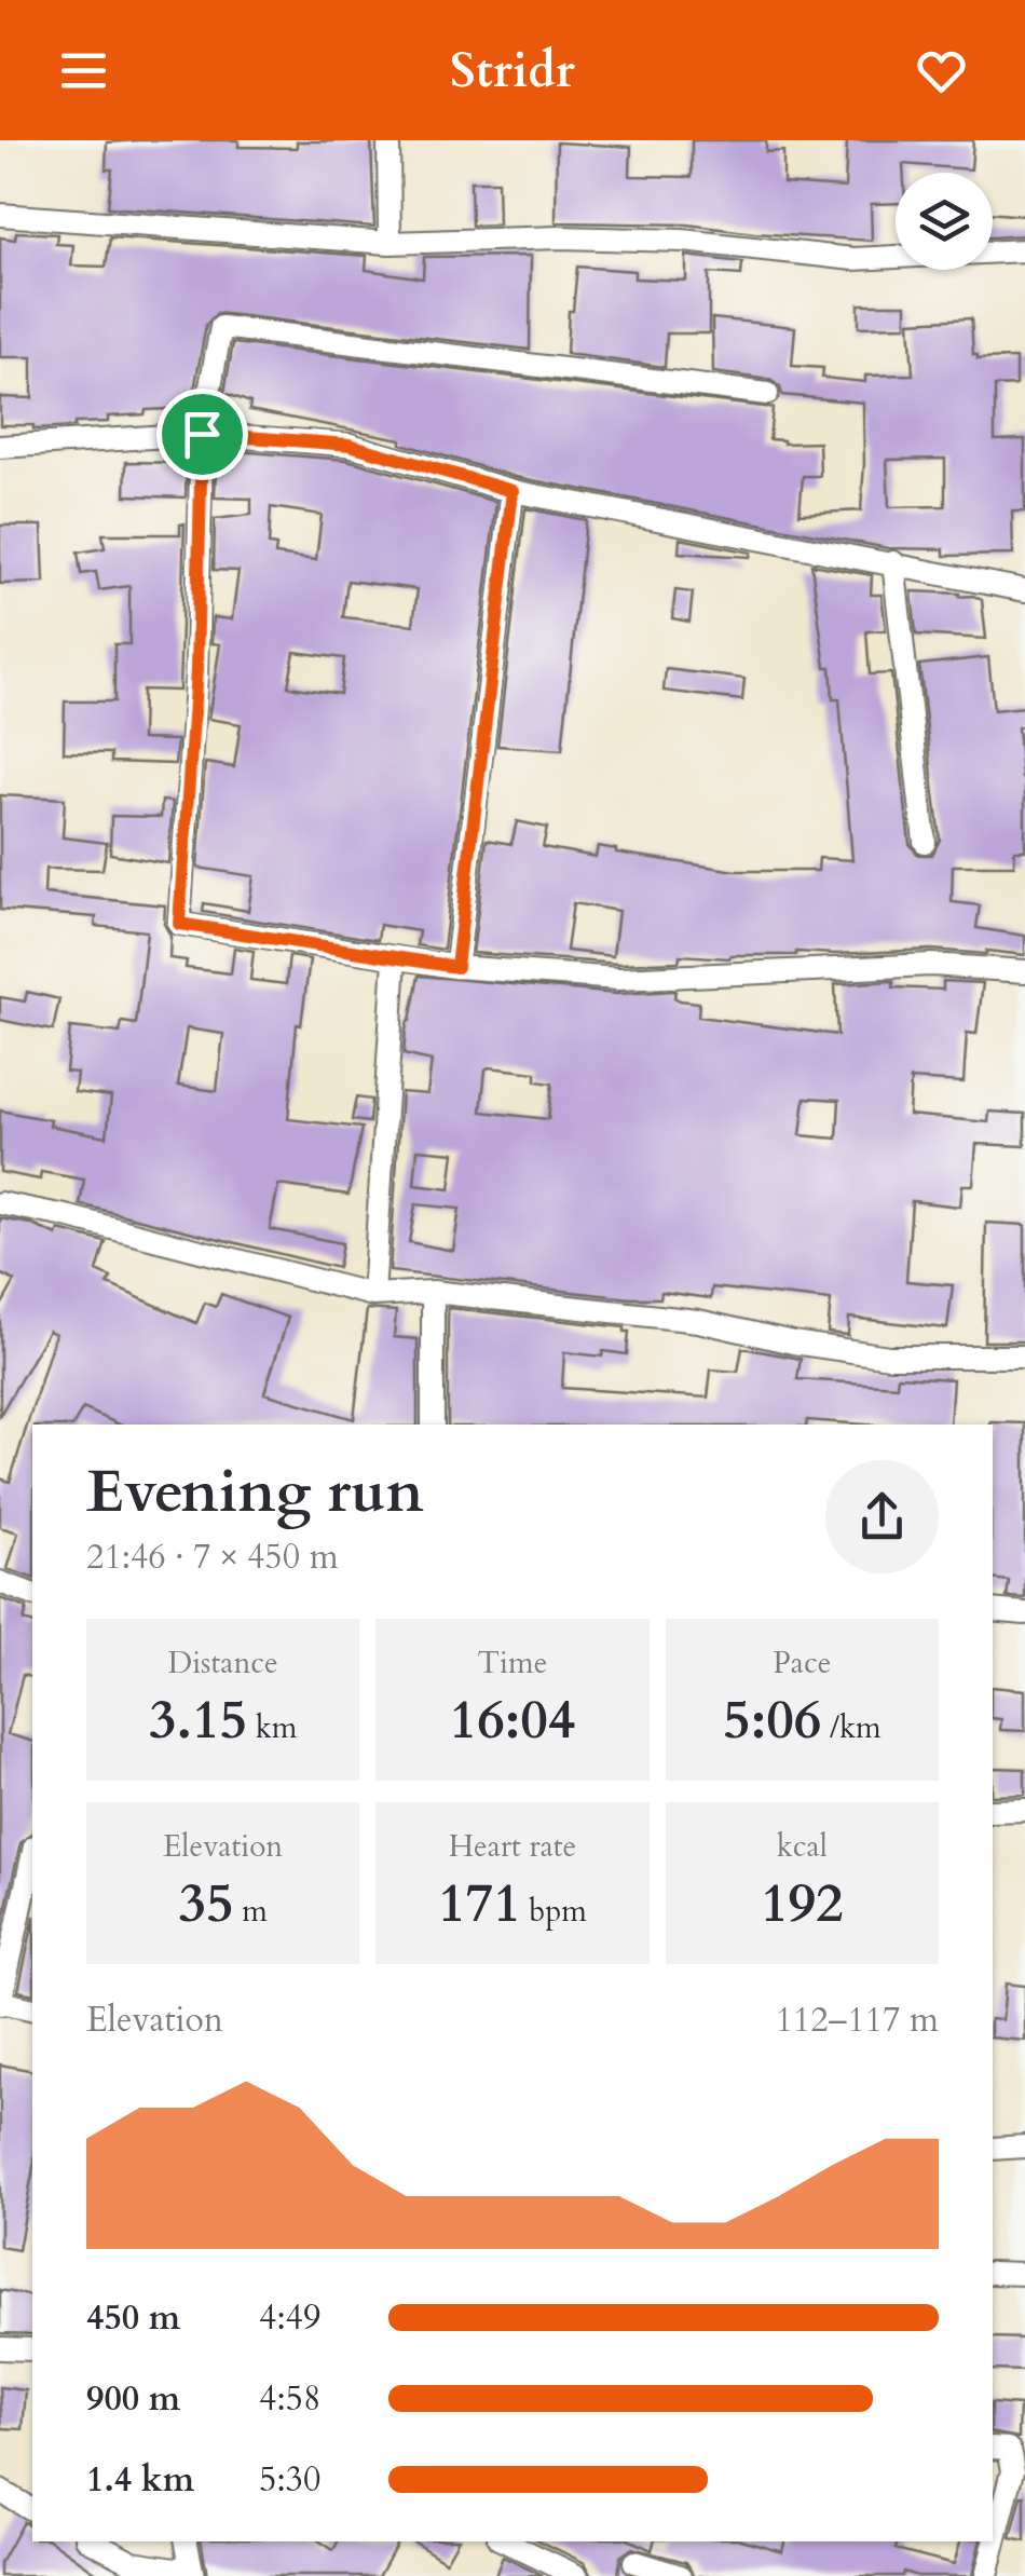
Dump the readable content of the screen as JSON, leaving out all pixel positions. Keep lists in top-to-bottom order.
{
  "page": {
    "header": "Stridr",
    "heading": ["Evening run", "21:46 · 7 × 450 m"],
    "stats": [
      ["Distance", "3.15 km"],
      ["Time", "16:04"],
      ["Pace", "5:06 /km"],
      ["Elevation", "35 m"],
      ["Heart rate", "171 bpm"],
      ["kcal", "192"]
    ],
    "chart": ["Elevation", "112–117 m"],
    "list": [
      {
        "name": "450 m",
        "note": "4:49"
      },
      {
        "name": "900 m",
        "note": "4:58"
      },
      {
        "name": "1.4 km",
        "note": "5:30"
      }
    ]
  }
}
